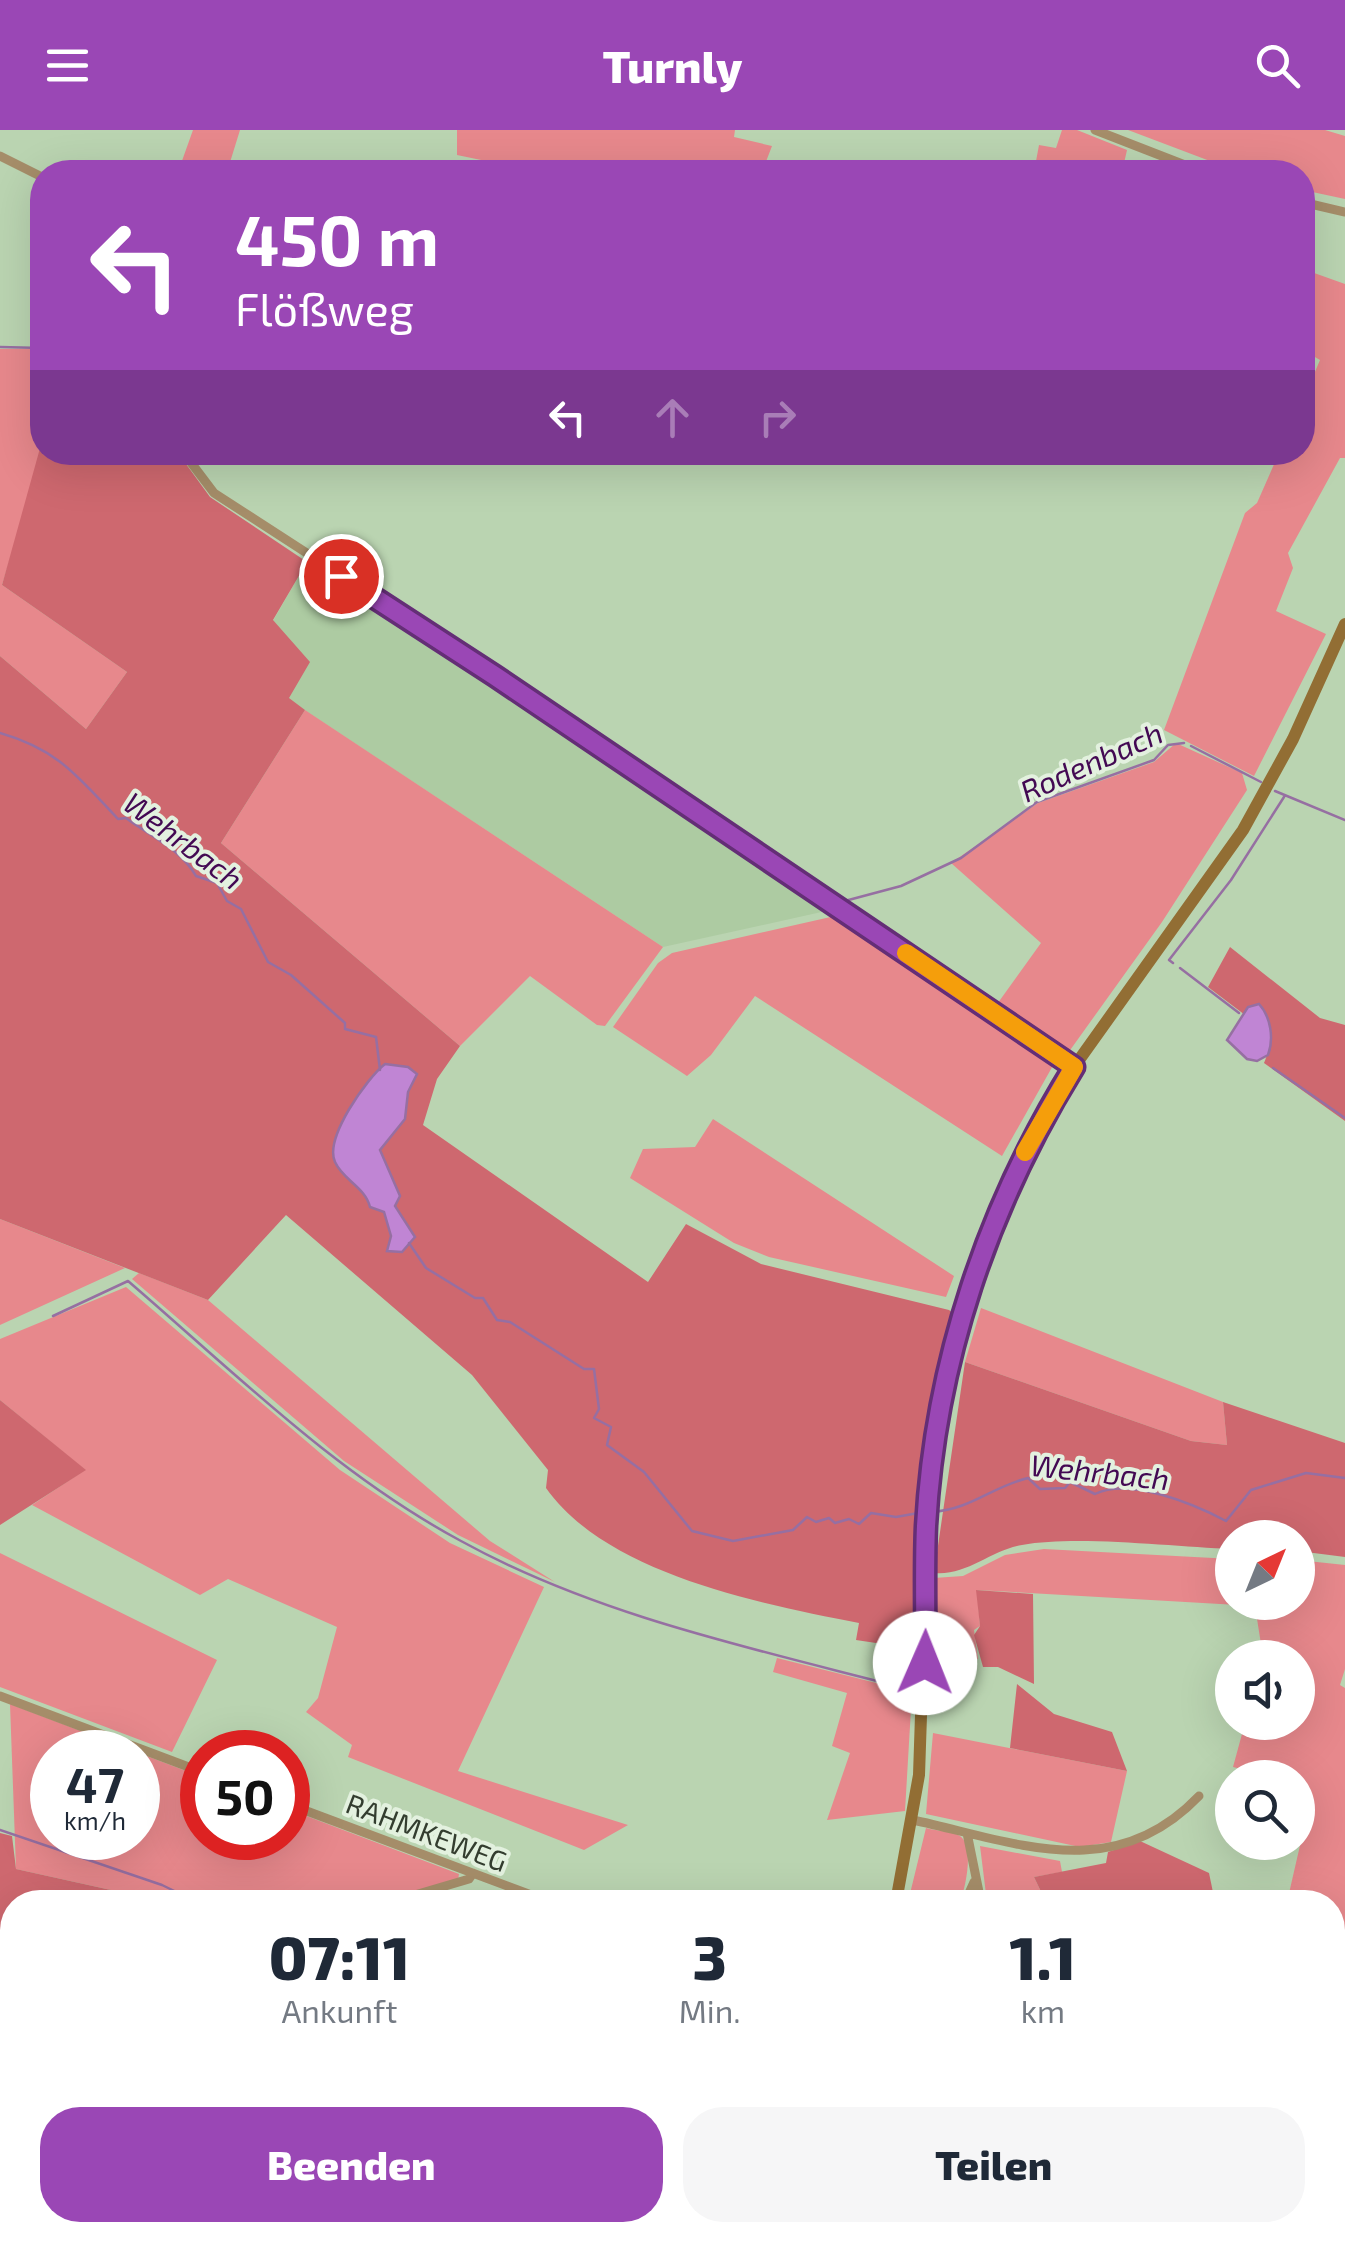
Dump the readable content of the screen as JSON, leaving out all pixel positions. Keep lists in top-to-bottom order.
{
  "streets": {
    "street": ["RAHMKEWEG"]
  },
  "water": ["Rodenbach", "Wehrbach"],
  "north": "top right",
  "page": {
    "header": "Turnly",
    "turn": ["450 m", "Flößweg"],
    "speed": "47 km/h",
    "limit": "50",
    "eta": [
      "07:11",
      "Ankunft",
      "3",
      "Min.",
      "1.1",
      "km"
    ],
    "buttons": ["Beenden", "Teilen"]
  }
}
